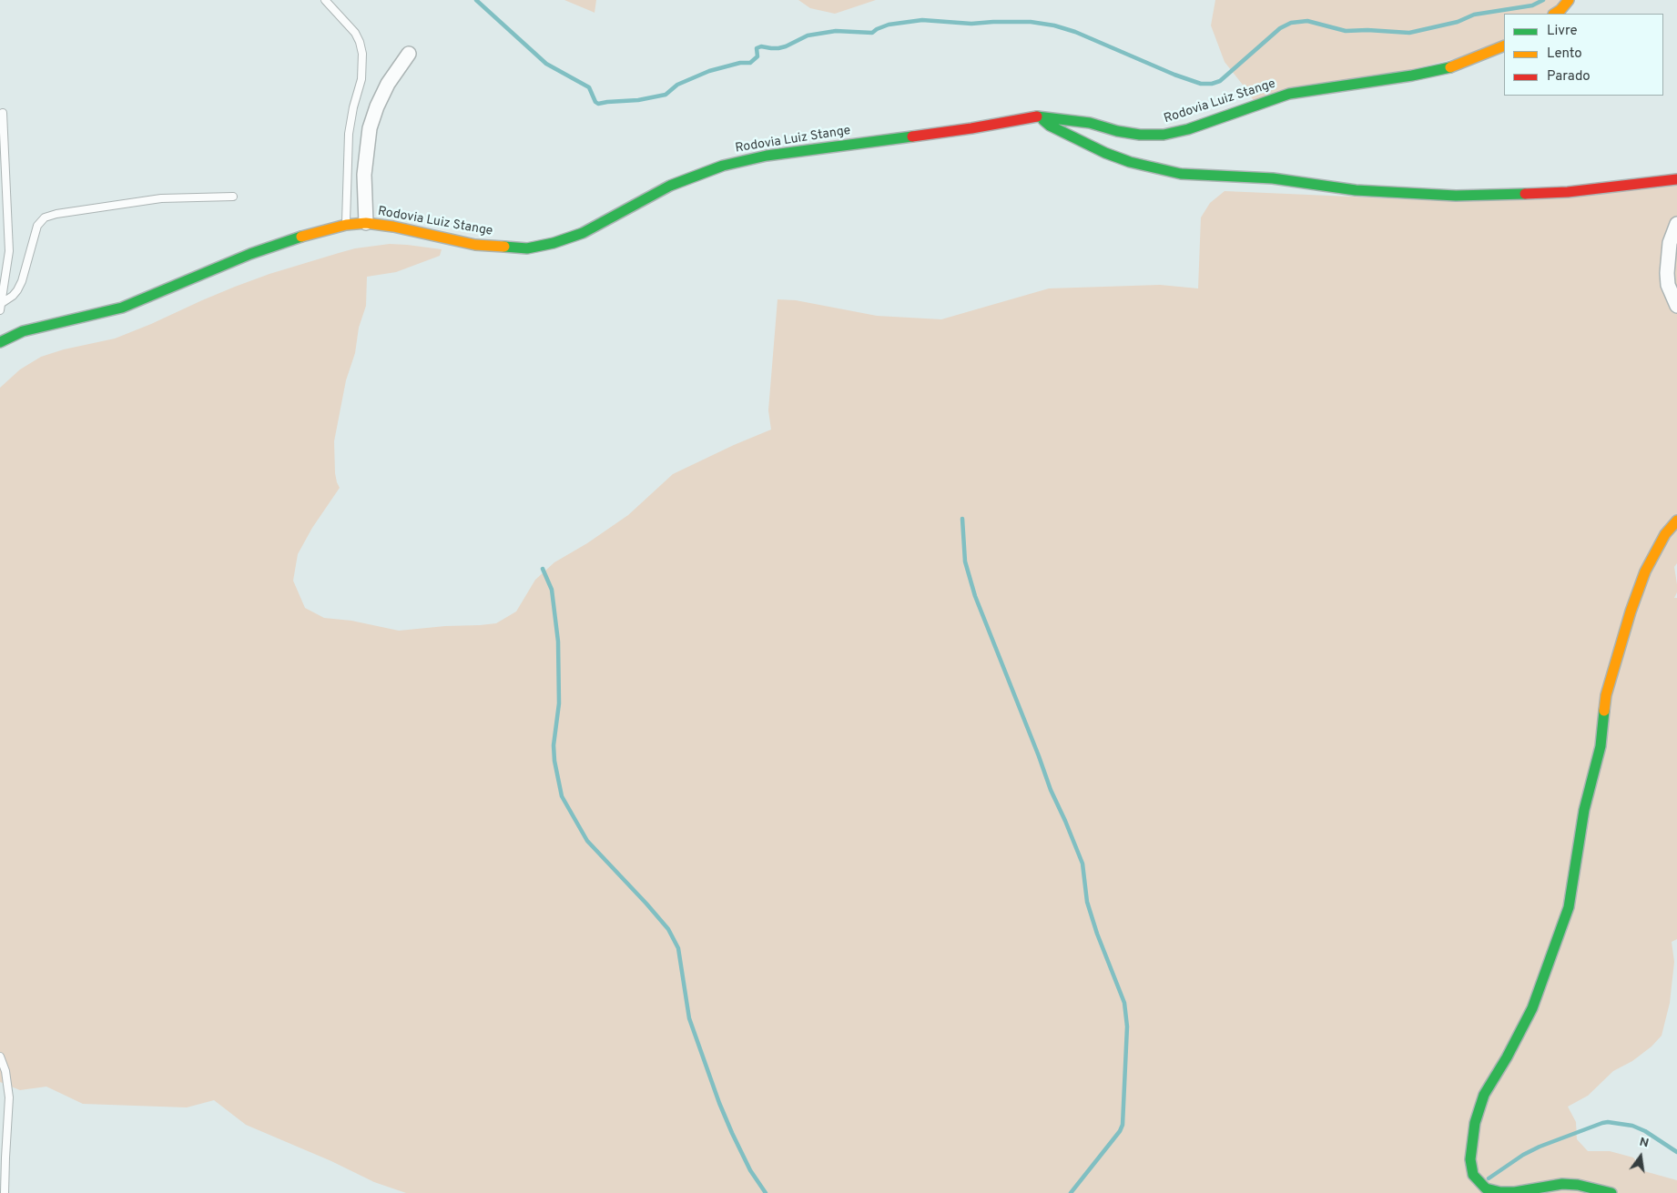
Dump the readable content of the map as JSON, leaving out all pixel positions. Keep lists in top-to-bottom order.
{
  "streets": {
    "street": ["Rodovia Luiz Stange"]
  },
  "legend": ["Livre", "Lento", "Parado"],
  "north": "top"
}
